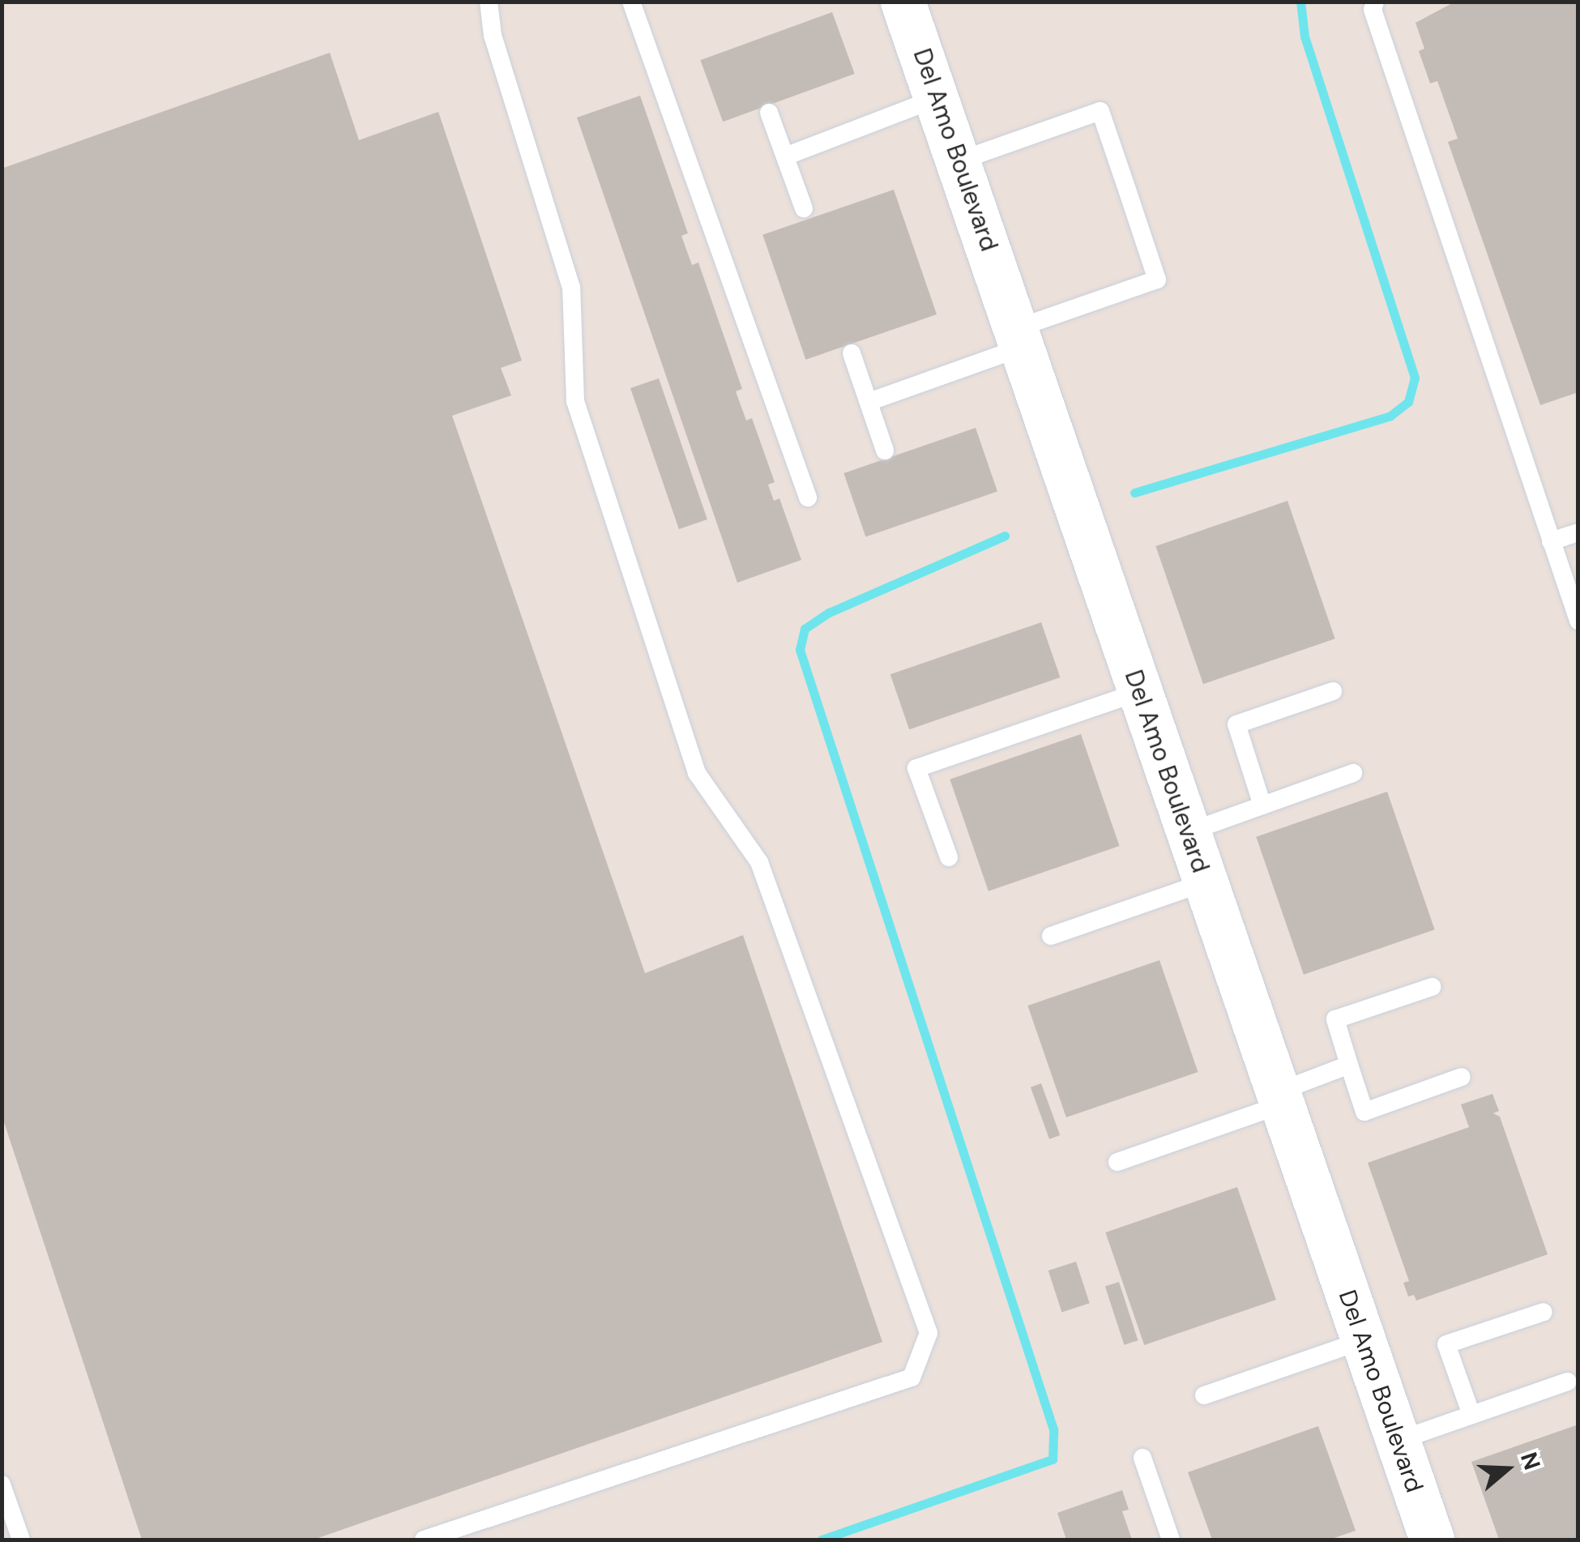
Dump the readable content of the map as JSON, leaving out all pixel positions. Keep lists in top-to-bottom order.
{
  "streets": {
    "main road": ["Del Amo Boulevard"]
  },
  "north": "right"
}
